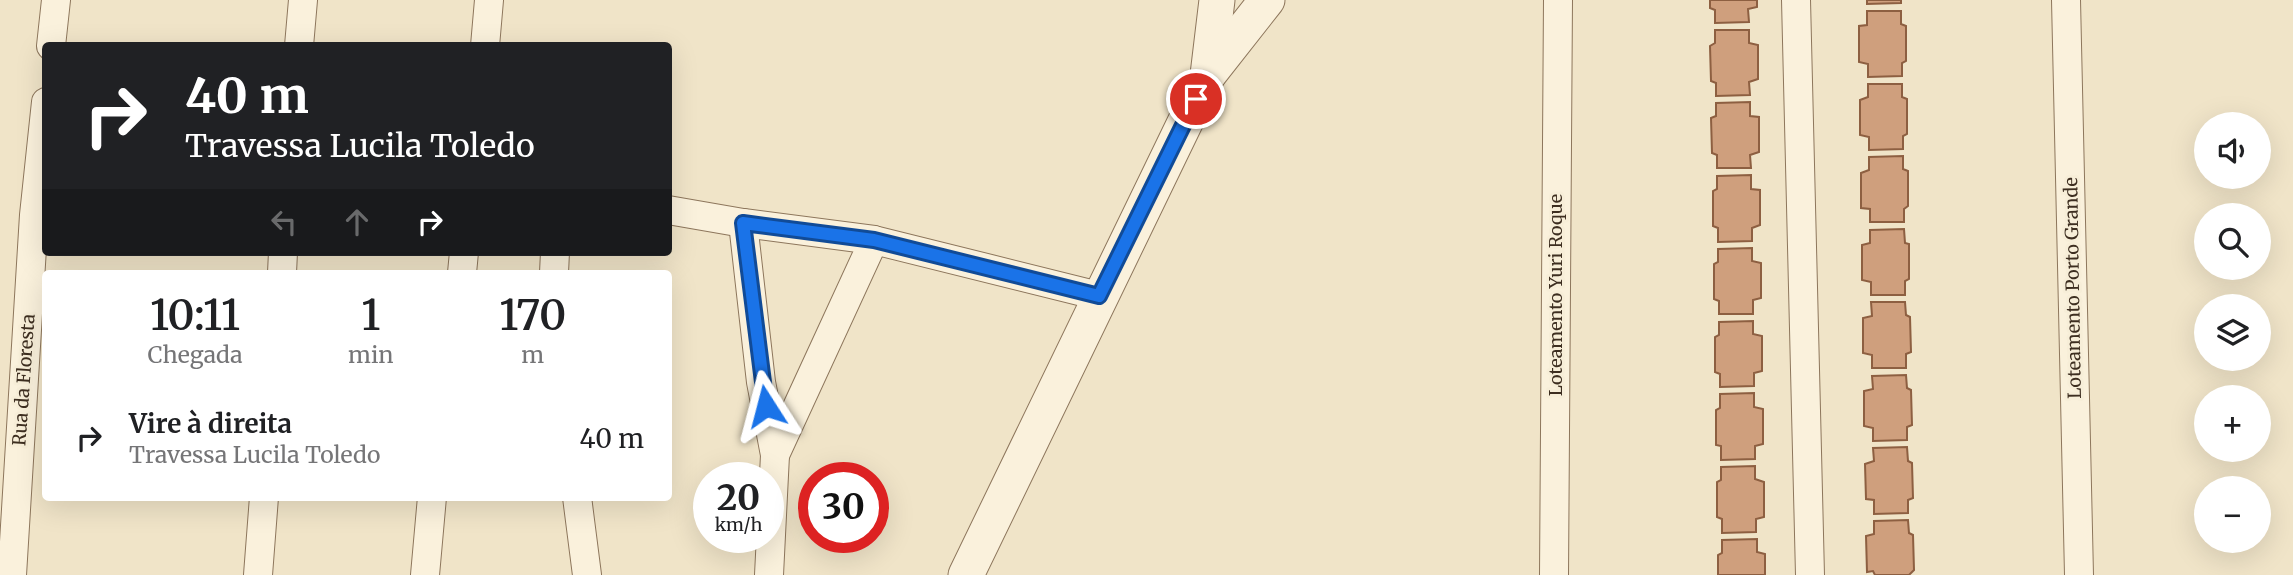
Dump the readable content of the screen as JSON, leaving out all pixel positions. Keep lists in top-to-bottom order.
{
  "streets": {
    "street": ["Loteamento Porto Grande", "Loteamento Yuri Roque", "Rua da Floresta"]
  },
  "page": {
    "turn": ["40 m", "Travessa Lucila Toledo"],
    "map_buttons": ["+", "−"],
    "eta": [
      "10:11",
      "Chegada",
      "1",
      "min",
      "170",
      "m"
    ],
    "list": [
      {
        "name": "Vire à direita",
        "note": "Travessa Lucila Toledo",
        "value": "40 m"
      }
    ],
    "speed": "20 km/h",
    "limit": "30"
  }
}
